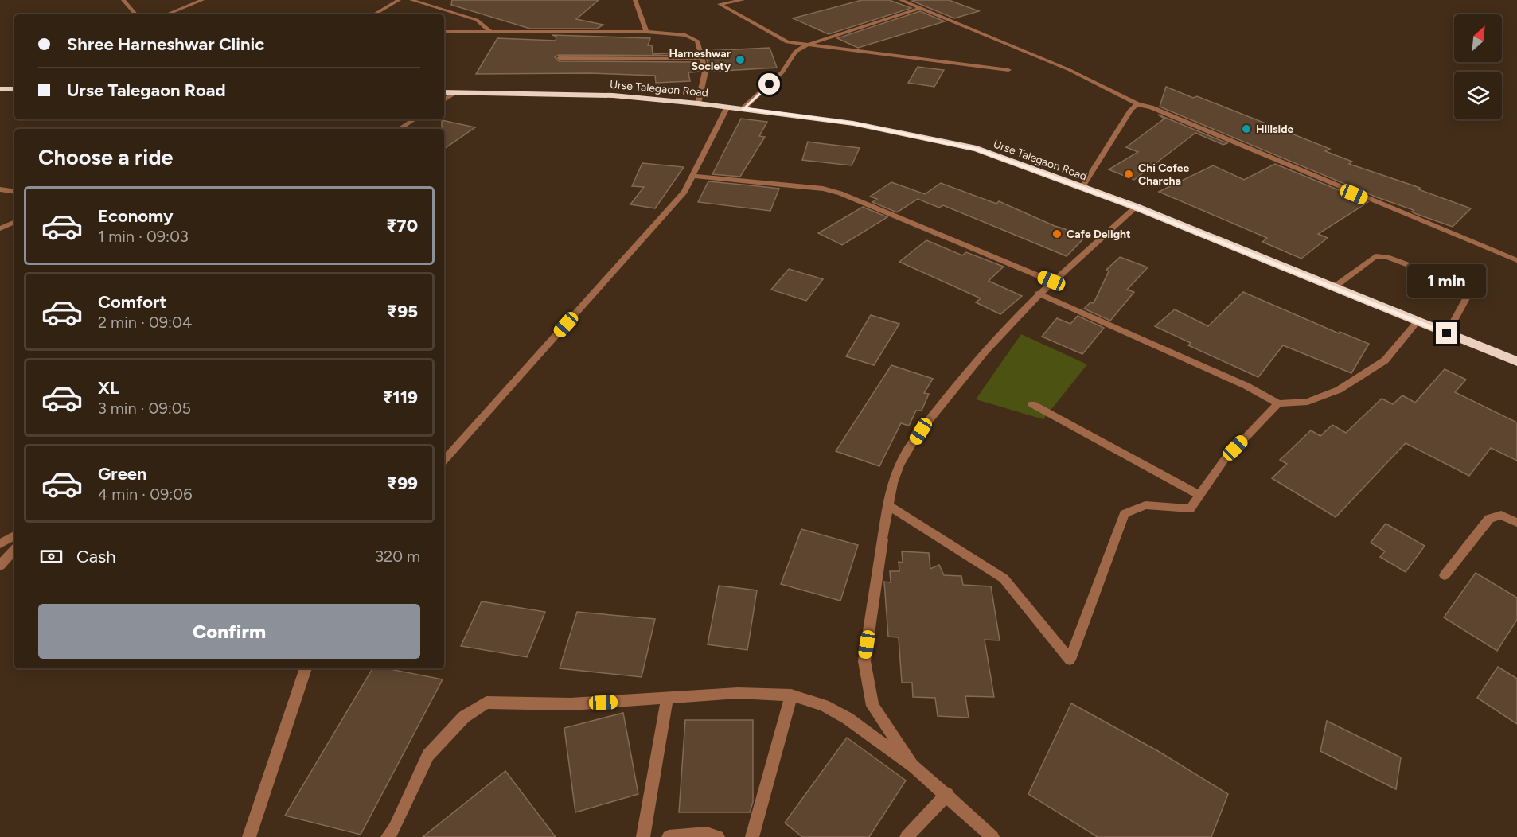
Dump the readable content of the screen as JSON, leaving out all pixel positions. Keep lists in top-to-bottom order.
{
  "streets": {
    "highway": ["Urse Talegaon Road"]
  },
  "places": [
    "Harneshwar Society",
    "Hillside",
    "Chi Cofee Charcha",
    "Cafe Delight"
  ],
  "north": "top right",
  "page": {
    "banner": ["Shree Harneshwar Clinic", "Urse Talegaon Road"],
    "heading": "Choose a ride",
    "list": [
      {
        "name": "Economy",
        "note": "1 min · 09:03",
        "value": "₹70"
      },
      {
        "name": "Comfort",
        "note": "2 min · 09:04",
        "value": "₹95"
      },
      {
        "name": "XL",
        "note": "3 min · 09:05",
        "value": "₹119"
      },
      {
        "name": "Green",
        "note": "4 min · 09:06",
        "value": "₹99"
      }
    ],
    "bubble": "1 min",
    "pay": ["Cash", "320 m"],
    "buttons": "Confirm"
  }
}
